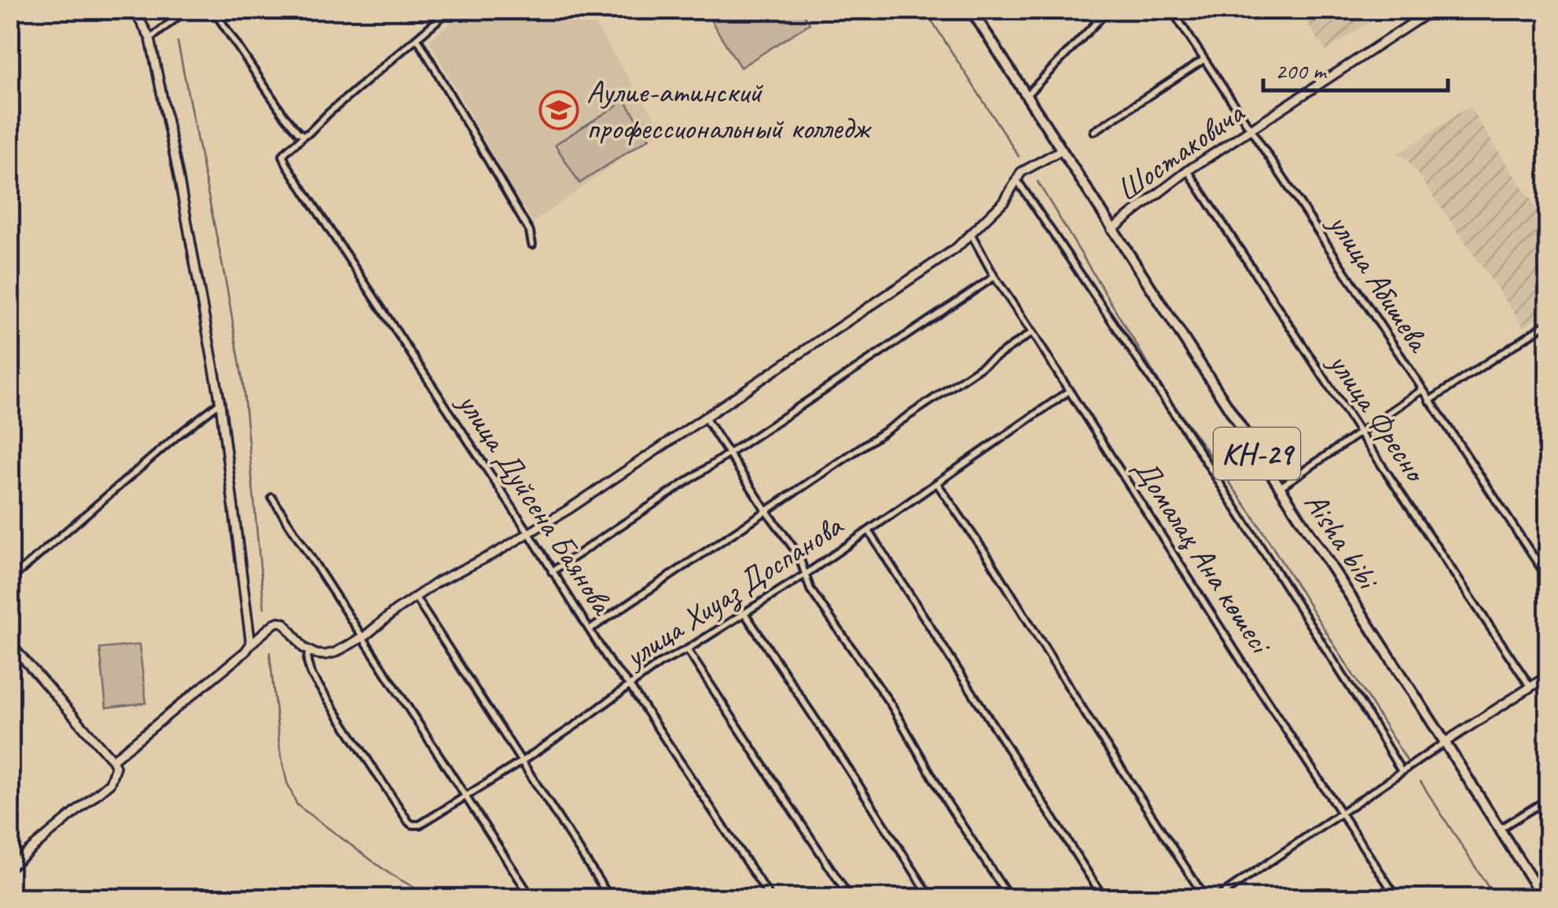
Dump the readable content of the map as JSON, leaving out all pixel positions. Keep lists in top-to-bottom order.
{
  "streets": {
    "main road": ["КН-29", "Aisha bibi"],
    "street": [
      "Шостаковича",
      "улица Абишева",
      "улица Фресно",
      "улица Дуйсена Баянова",
      "Домалақ Ана көшесі",
      "улица Хиуаз Доспанова"
    ]
  },
  "crossings": [
    ["Шостаковича", "улица Абишева"],
    ["Шостаковича", "улица Фресно"],
    ["Шостаковича", "Aisha bibi"],
    ["улица Дуйсена Баянова", "улица Хиуаз Доспанова"],
    ["Домалақ Ана көшесі", "улица Хиуаз Доспанова"]
  ],
  "places": {
    "school or university": ["Аулие-атинский профессиональный колледж"]
  },
  "scale_bar": "200 m"
}
